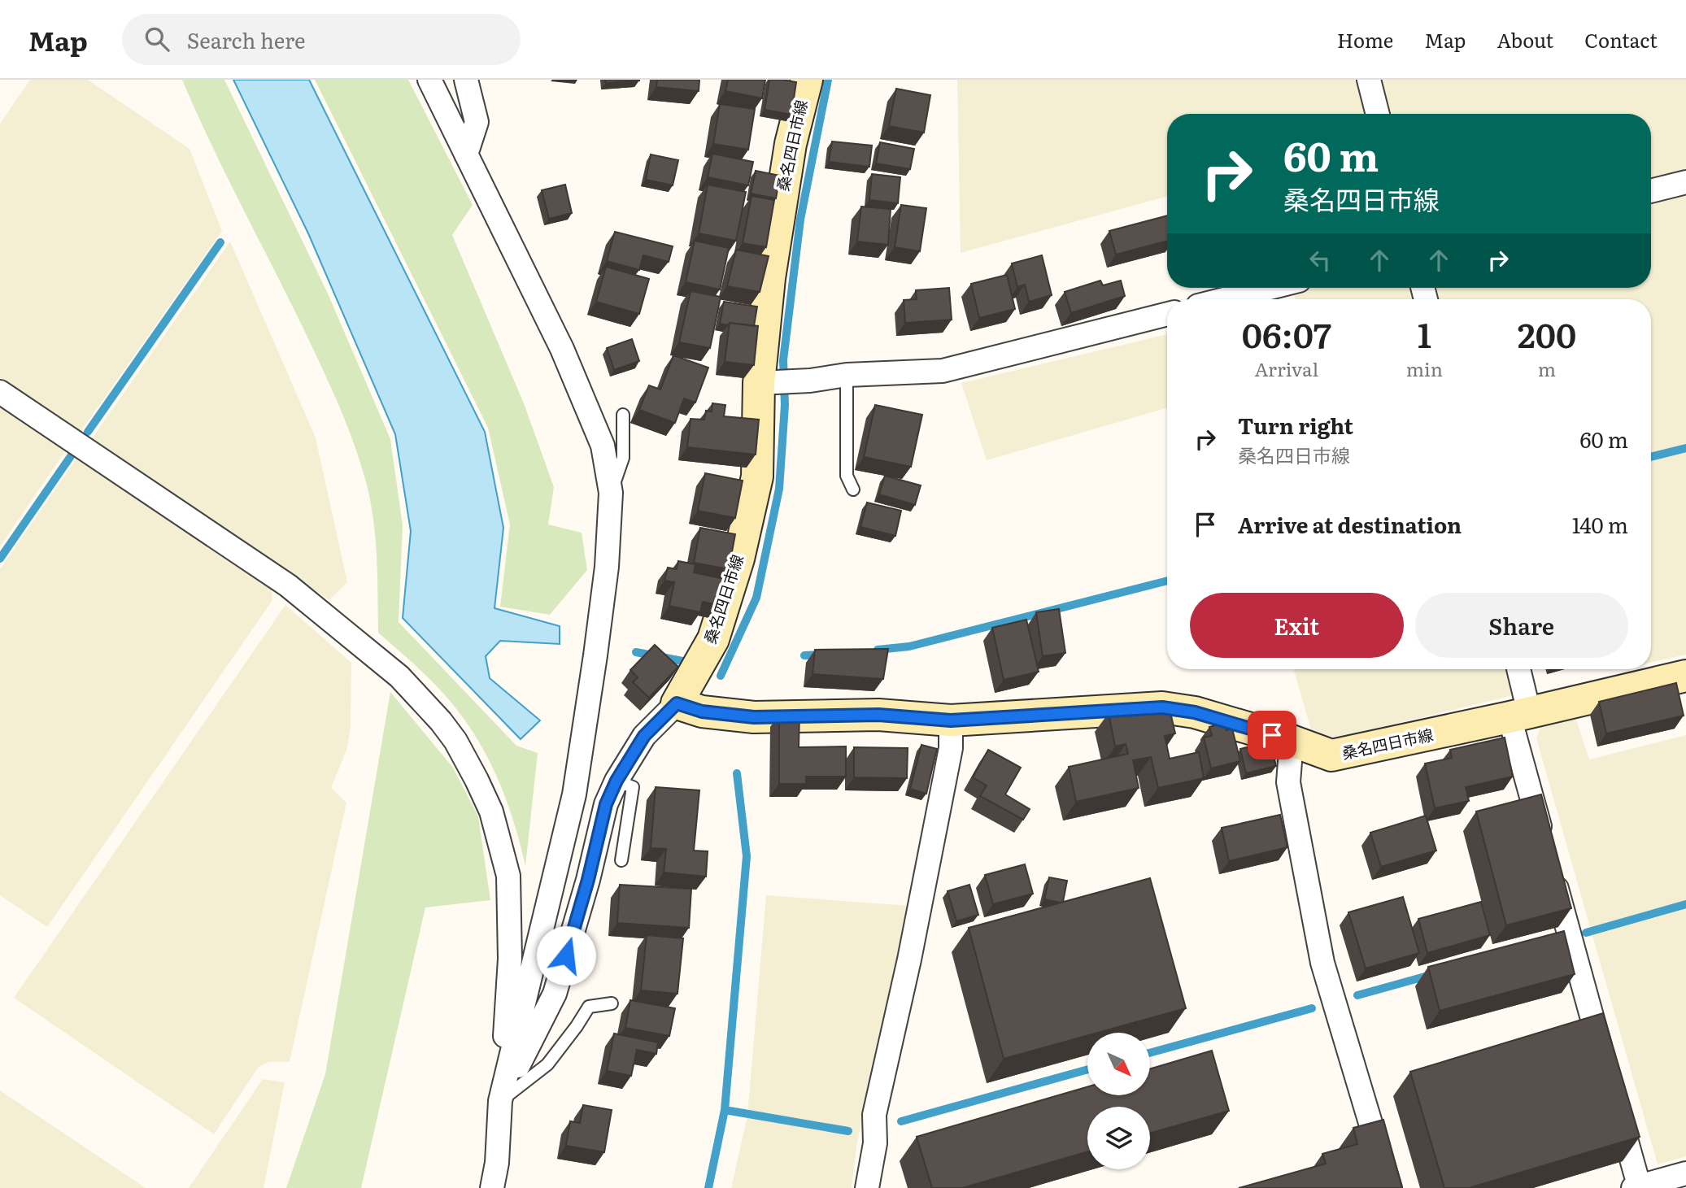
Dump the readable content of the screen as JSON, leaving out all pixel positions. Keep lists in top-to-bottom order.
{
  "streets": {
    "main road": ["桑名四日市線"]
  },
  "north": "bottom right",
  "page": {
    "header": "Map",
    "search": "Search here",
    "nav": [
      "Home",
      "Map",
      "About",
      "Contact"
    ],
    "turn": ["60 m", "桑名四日市線"],
    "eta": [
      "06:07",
      "Arrival",
      "1",
      "min",
      "200",
      "m"
    ],
    "list": [
      {
        "name": "Turn right",
        "note": "桑名四日市線",
        "value": "60 m"
      },
      {
        "name": "Arrive at destination",
        "value": "140 m"
      }
    ],
    "buttons": ["Exit", "Share"]
  }
}
